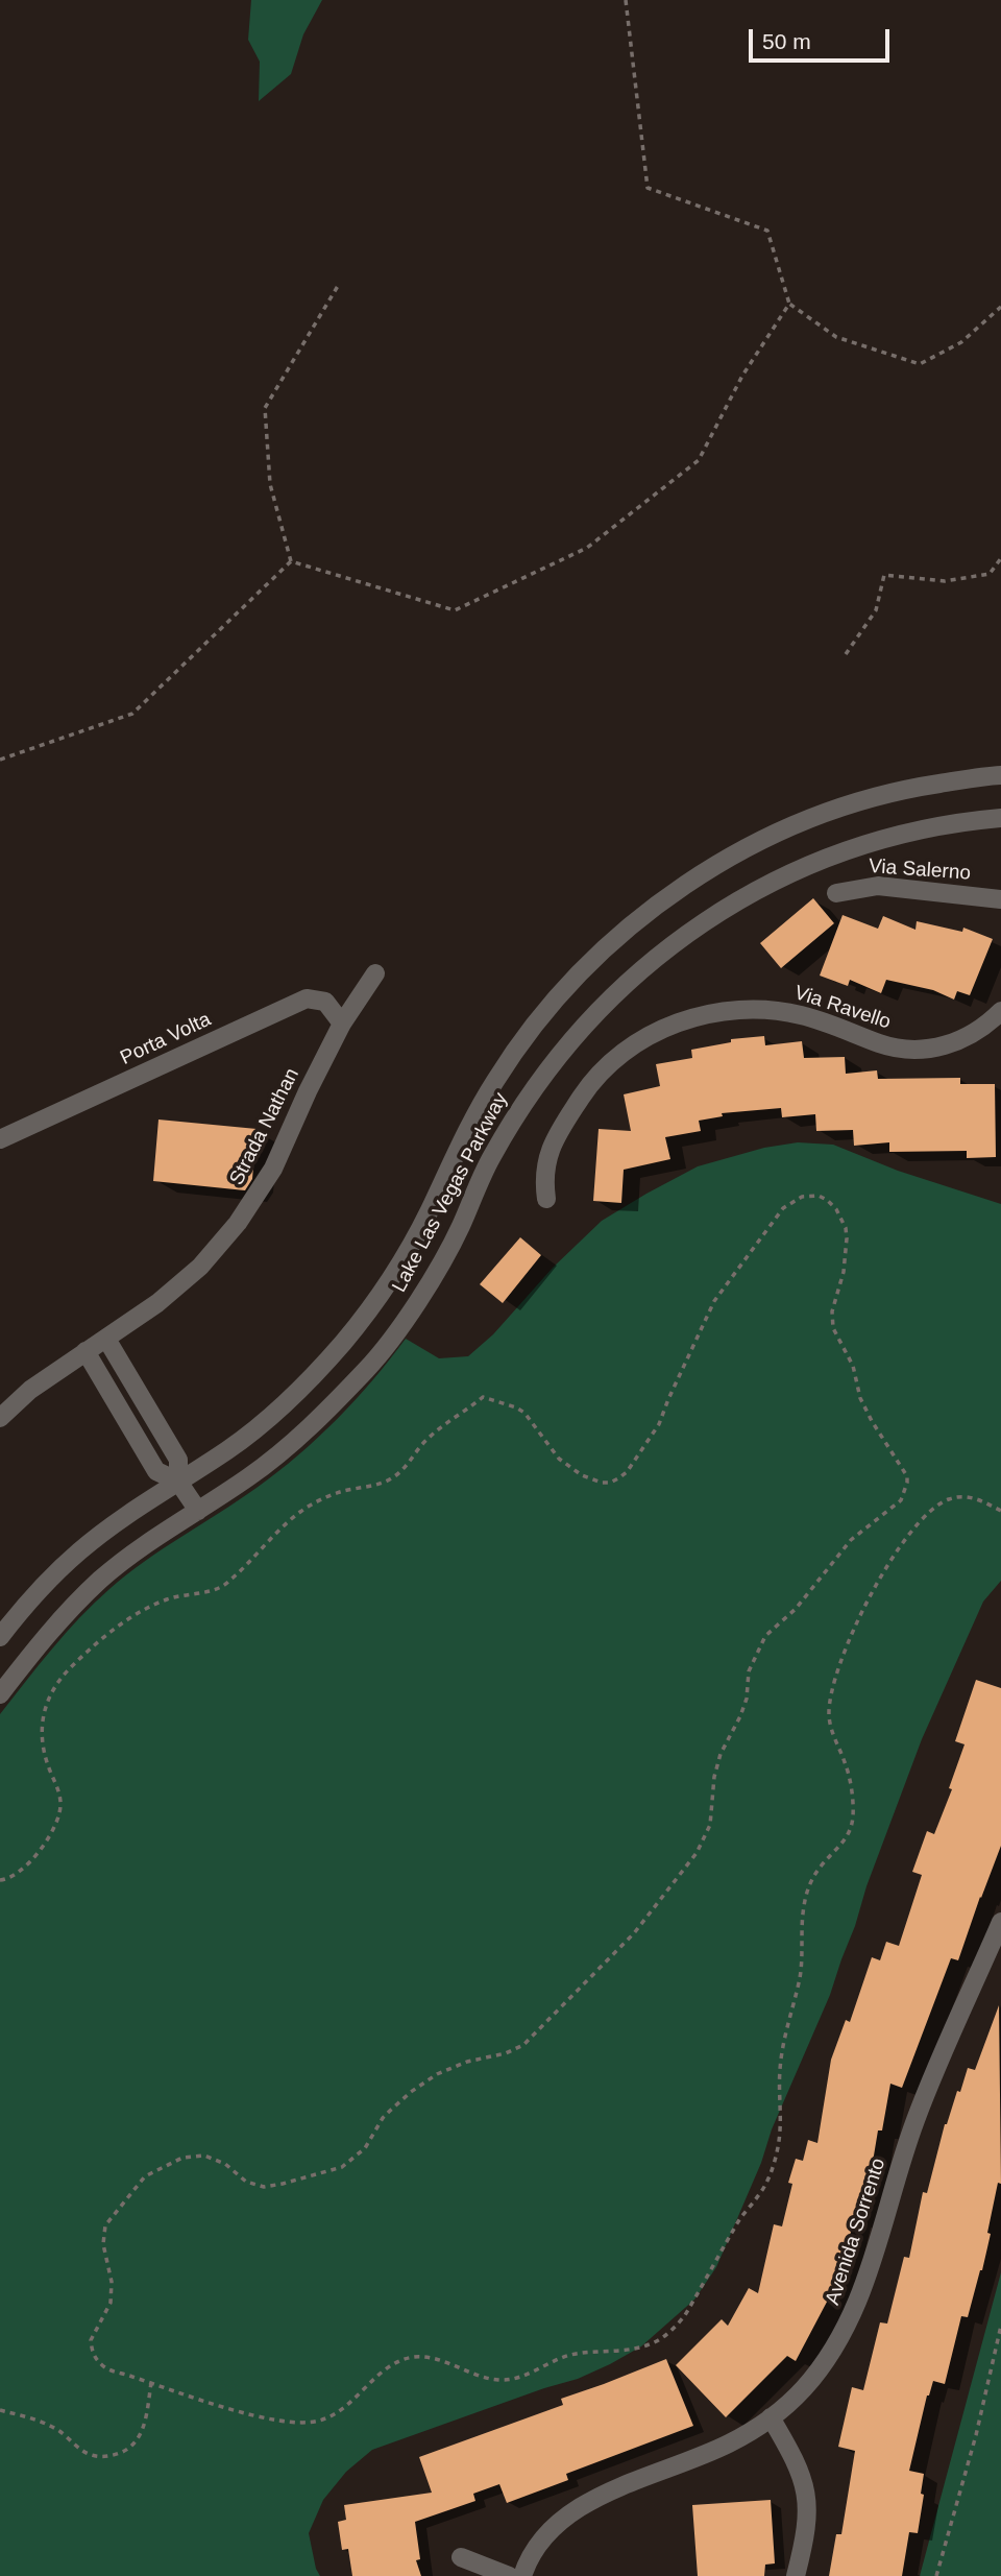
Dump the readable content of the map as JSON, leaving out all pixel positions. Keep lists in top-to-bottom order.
{
  "streets": {
    "street": [
      "Via Salerno",
      "Via Ravello",
      "Porta Volta",
      "Strada Nathan",
      "Lake Las Vegas Parkway",
      "Avenida Sorrento"
    ]
  },
  "crossings": [
    ["Porta Volta", "Strada Nathan"]
  ],
  "scale_bar": "50 m"
}
